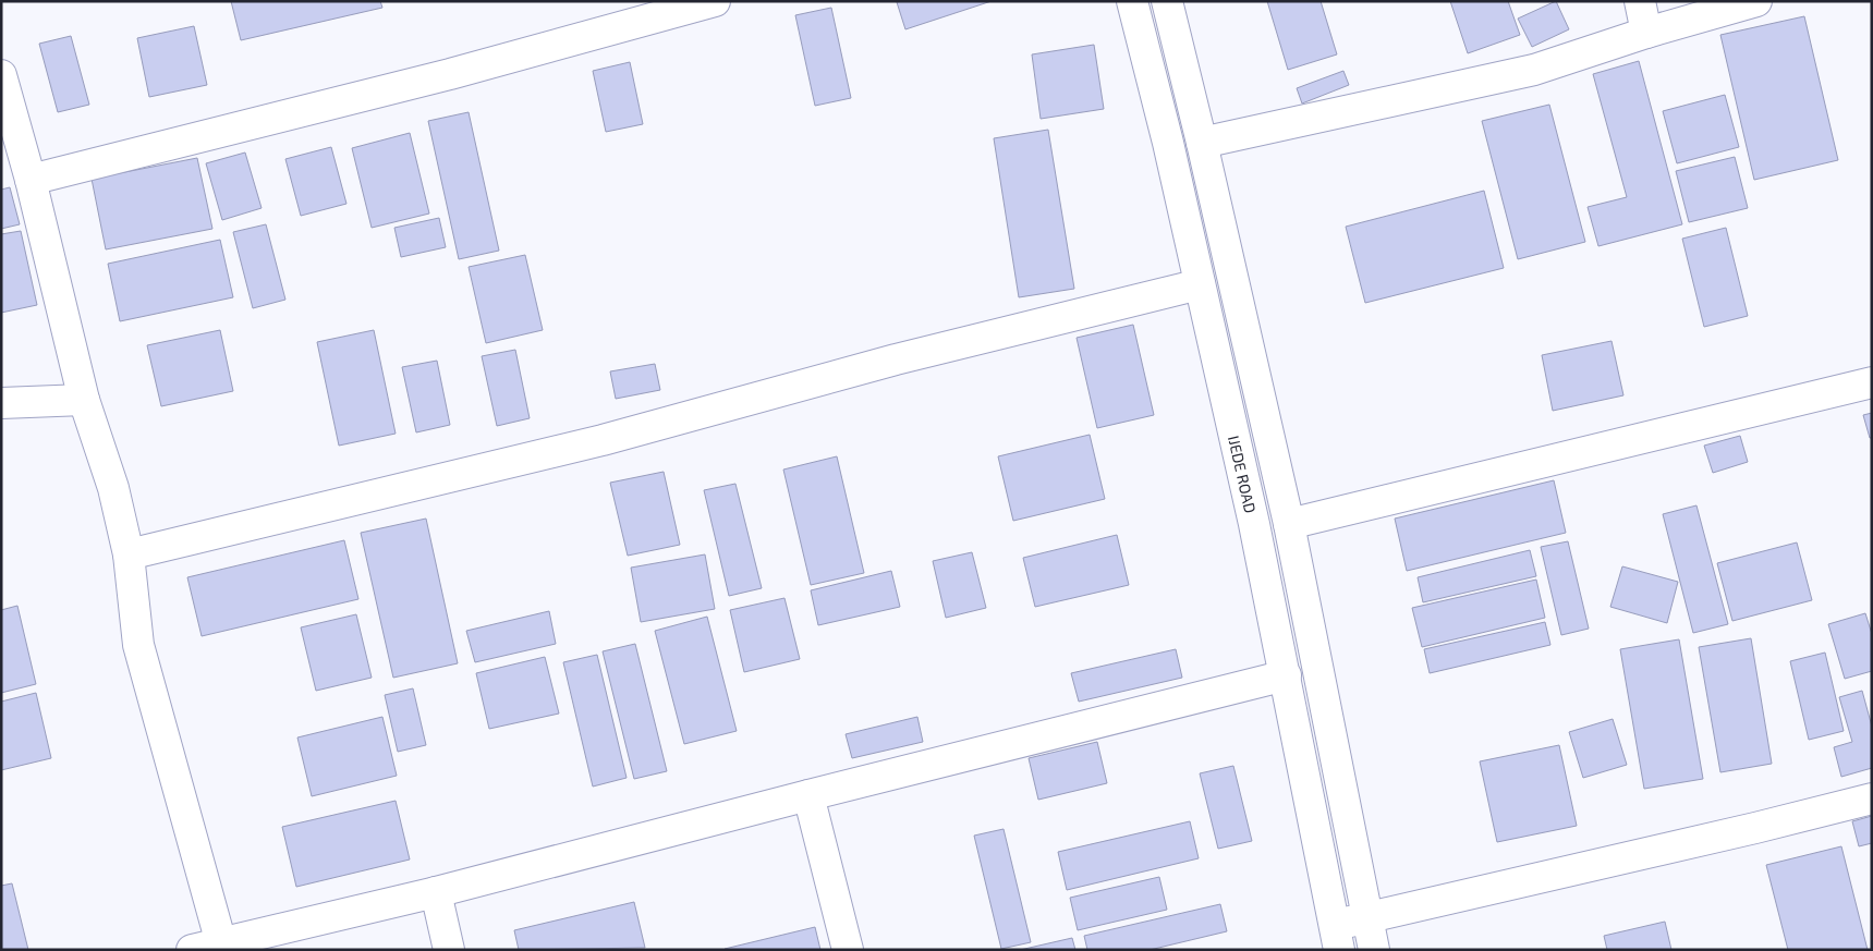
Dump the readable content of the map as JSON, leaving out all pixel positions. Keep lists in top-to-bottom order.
{
  "streets": {
    "street": ["IJEDE ROAD"]
  }
}
